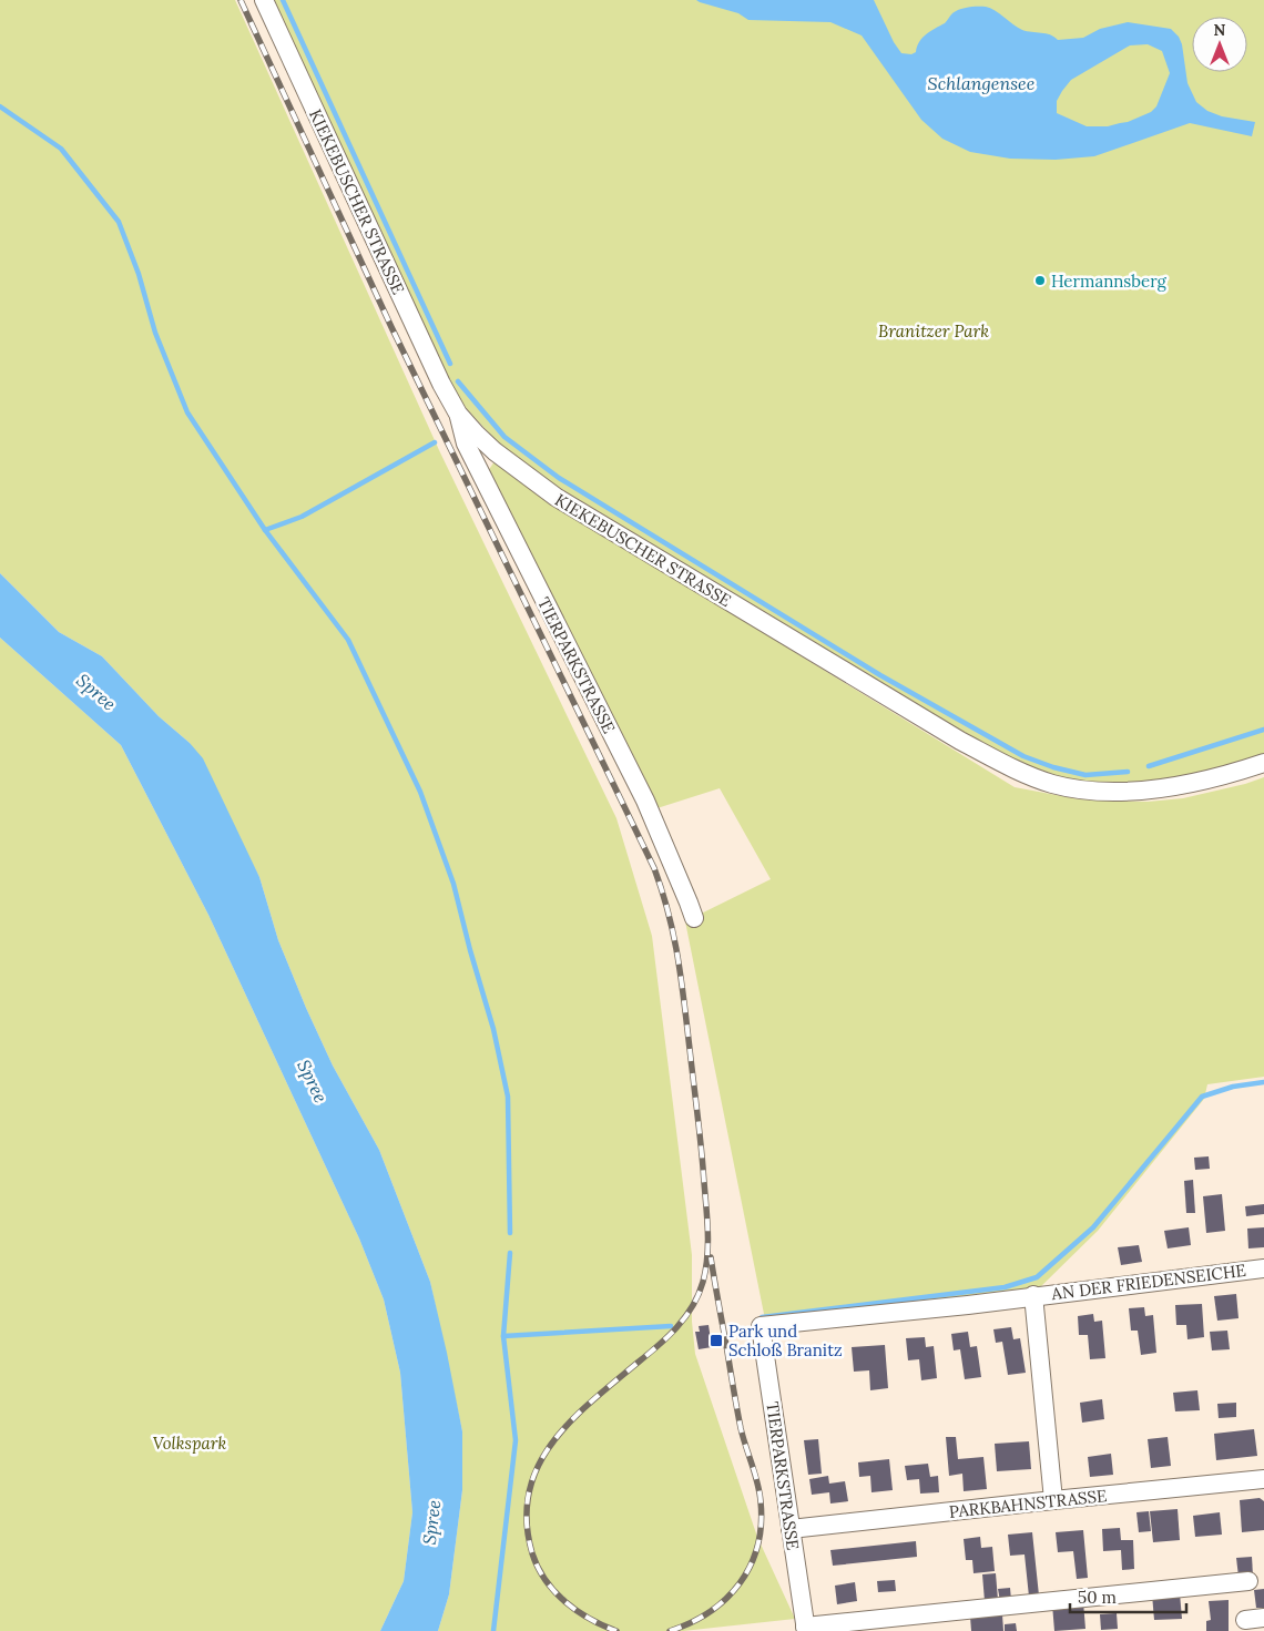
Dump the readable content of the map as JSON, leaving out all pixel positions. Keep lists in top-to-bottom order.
{
  "streets": {
    "street": [
      "KIEKEBUSCHER STRASSE",
      "TIERPARKSTRASSE",
      "AN DER FRIEDENSEICHE",
      "PARKBAHNSTRASSE"
    ]
  },
  "crossings": [
    ["KIEKEBUSCHER STRASSE", "TIERPARKSTRASSE"],
    ["TIERPARKSTRASSE", "AN DER FRIEDENSEICHE"],
    ["TIERPARKSTRASSE", "PARKBAHNSTRASSE"],
    ["AN DER FRIEDENSEICHE", "PARKBAHNSTRASSE"]
  ],
  "water": ["Schlangensee", "Spree"],
  "parks": ["Branitzer Park", "Volkspark"],
  "places": {
    "other": ["Hermannsberg"],
    "transit": ["Park und Schloß Branitz"]
  },
  "scale_bar": "50 m",
  "north": "top"
}
